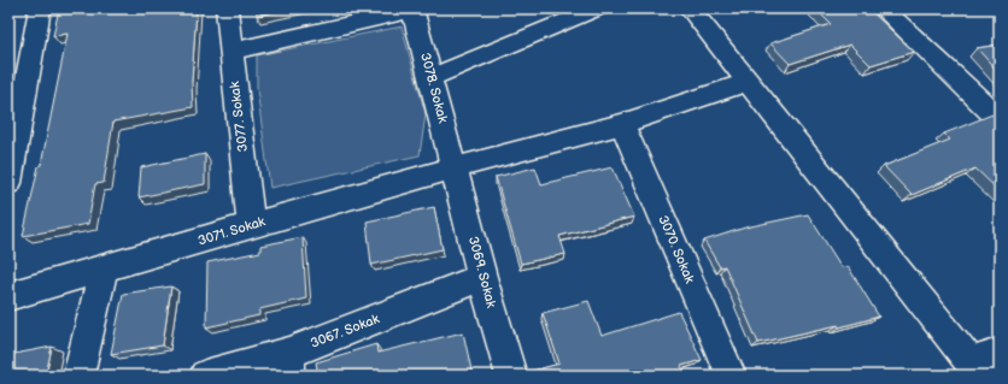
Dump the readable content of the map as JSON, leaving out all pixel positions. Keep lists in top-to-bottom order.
{
  "streets": {
    "street": [
      "3078. Sokak",
      "3077. Sokak",
      "3071. Sokak",
      "3070. Sokak",
      "3069. Sokak",
      "3067. Sokak"
    ]
  },
  "crossings": [
    ["3078. Sokak", "3071. Sokak"],
    ["3078. Sokak", "3069. Sokak"],
    ["3077. Sokak", "3071. Sokak"],
    ["3071. Sokak", "3070. Sokak"],
    ["3071. Sokak", "3069. Sokak"],
    ["3069. Sokak", "3067. Sokak"]
  ]
}
